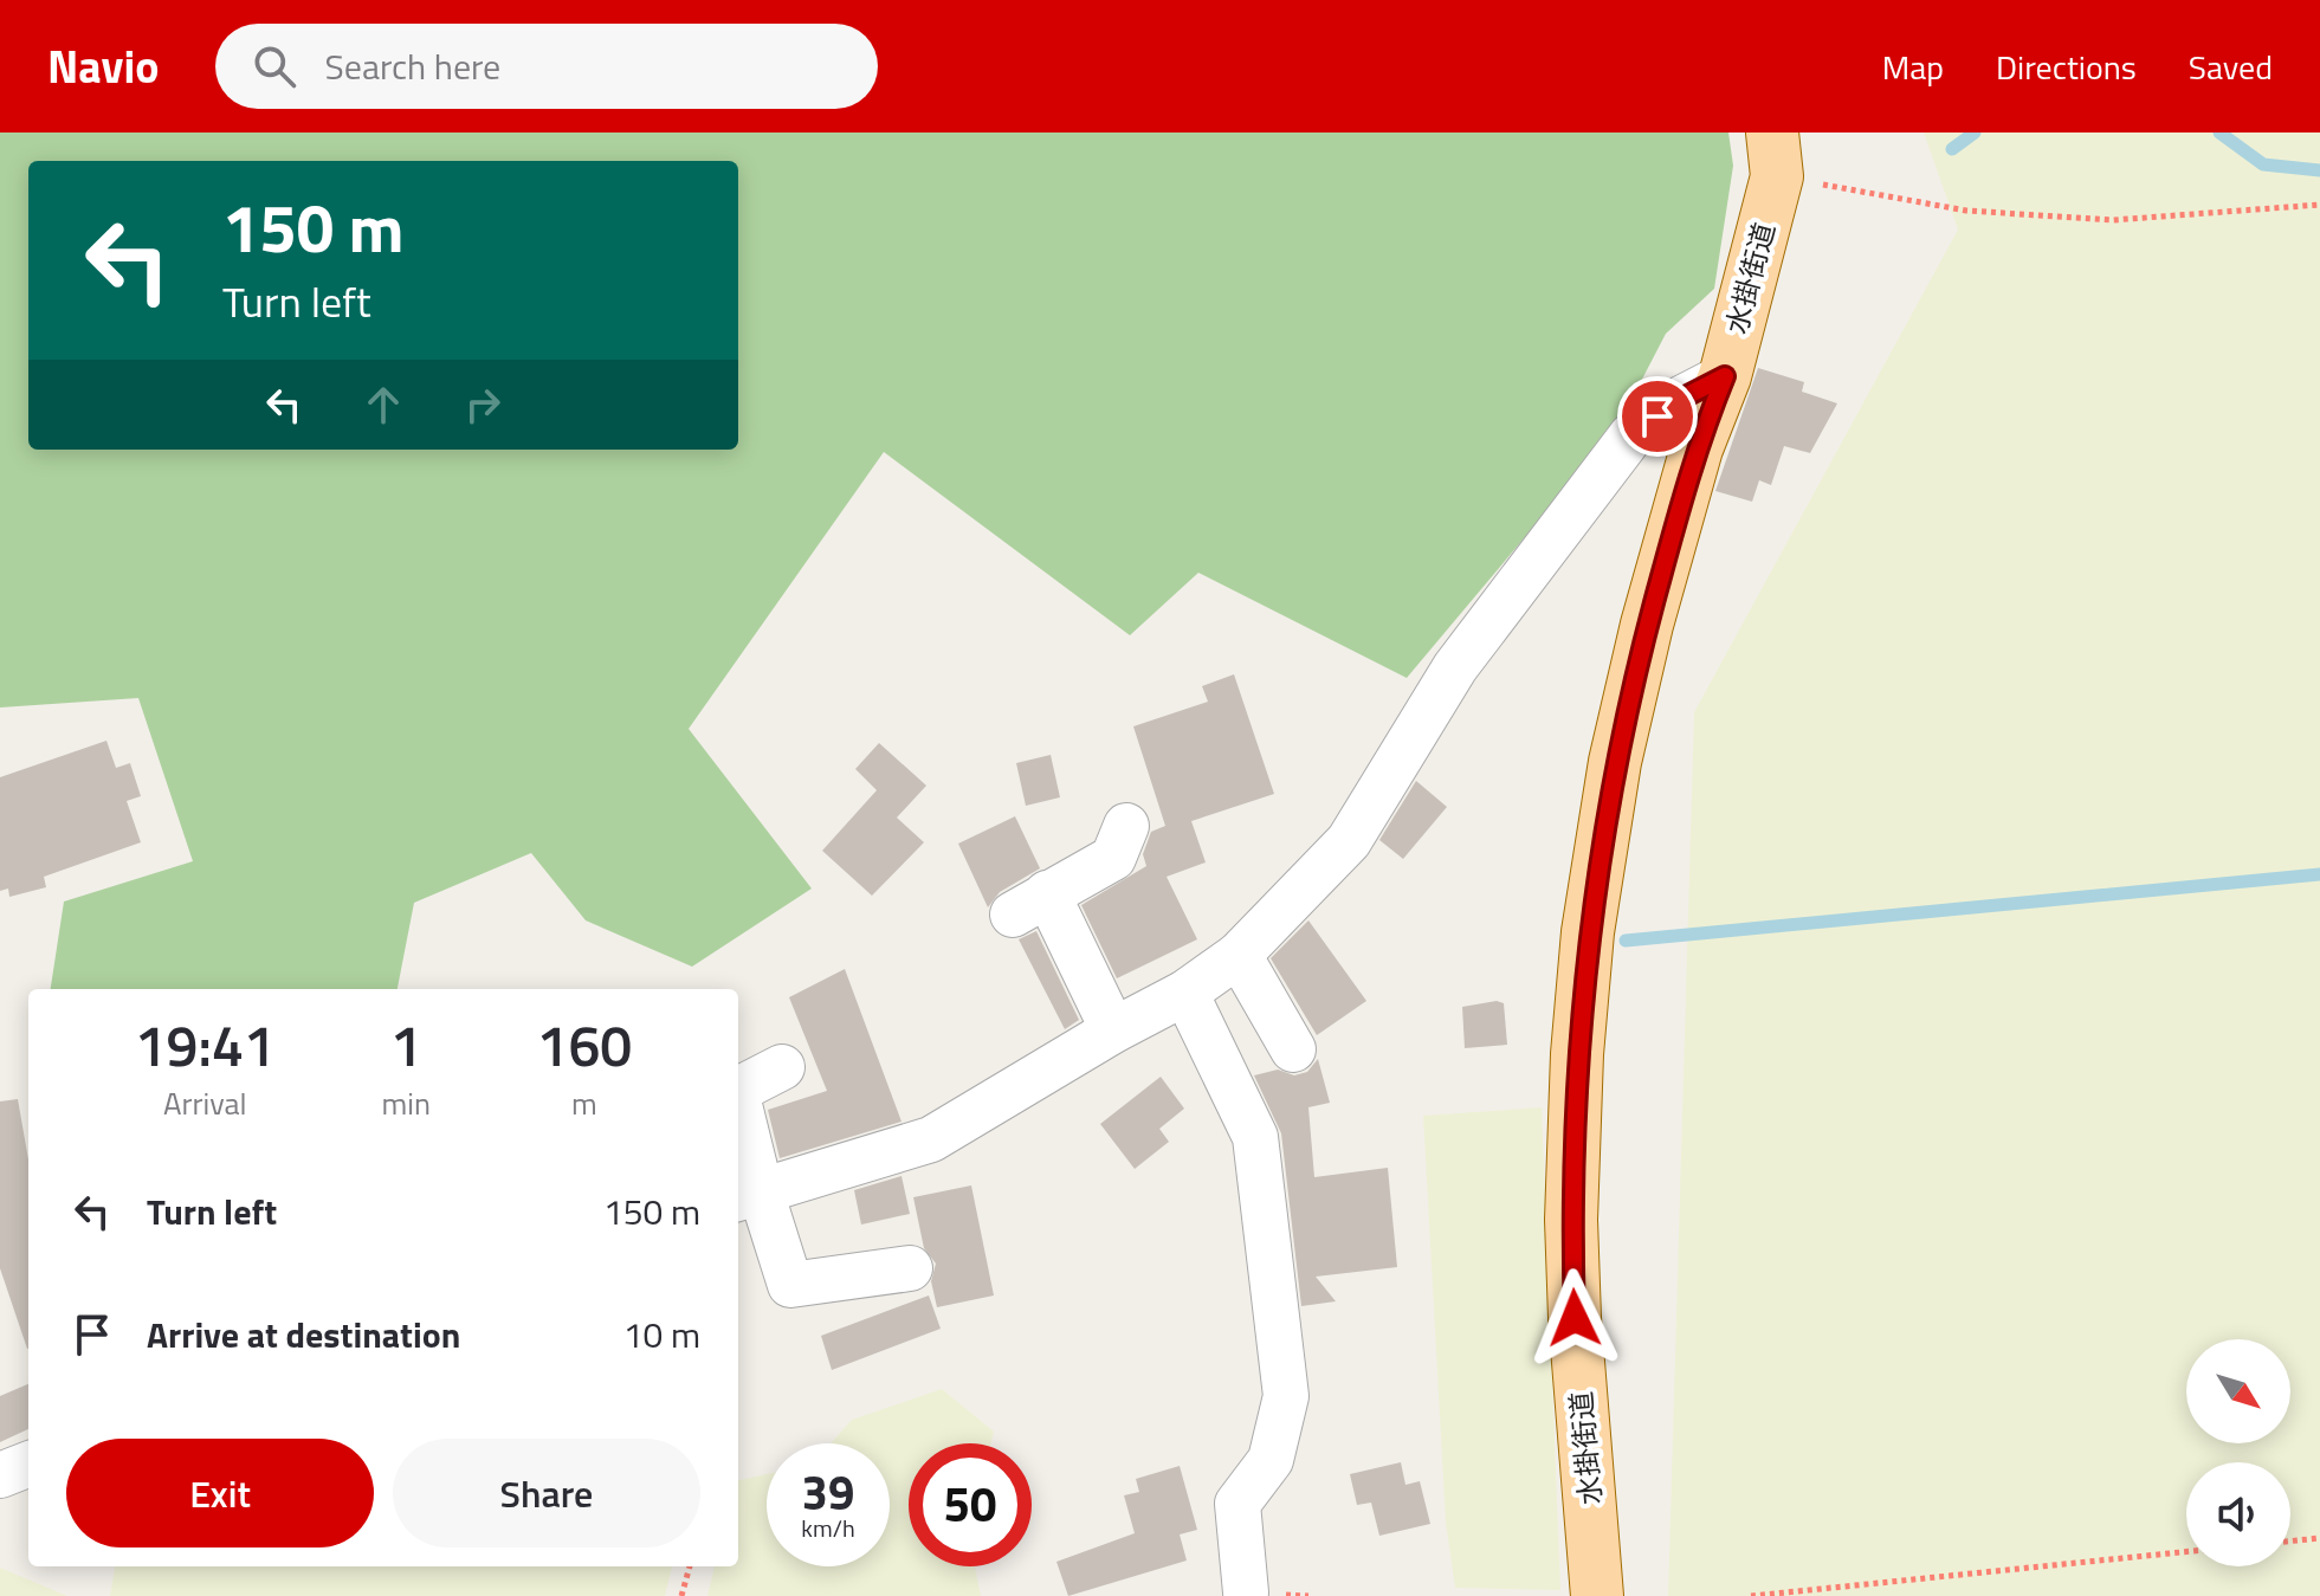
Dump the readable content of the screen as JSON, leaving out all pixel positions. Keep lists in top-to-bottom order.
{
  "streets": {
    "main road": ["水掛街道"]
  },
  "north": "bottom right",
  "page": {
    "header": "Navio",
    "search": "Search here",
    "nav": ["Map", "Directions", "Saved"],
    "turn": ["150 m", "Turn left"],
    "eta": [
      "19:41",
      "Arrival",
      "1",
      "min",
      "160",
      "m"
    ],
    "list": [
      {
        "name": "Turn left",
        "value": "150 m"
      },
      {
        "name": "Arrive at destination",
        "value": "10 m"
      }
    ],
    "buttons": ["Exit", "Share"],
    "speed": "39 km/h",
    "limit": "50"
  }
}
